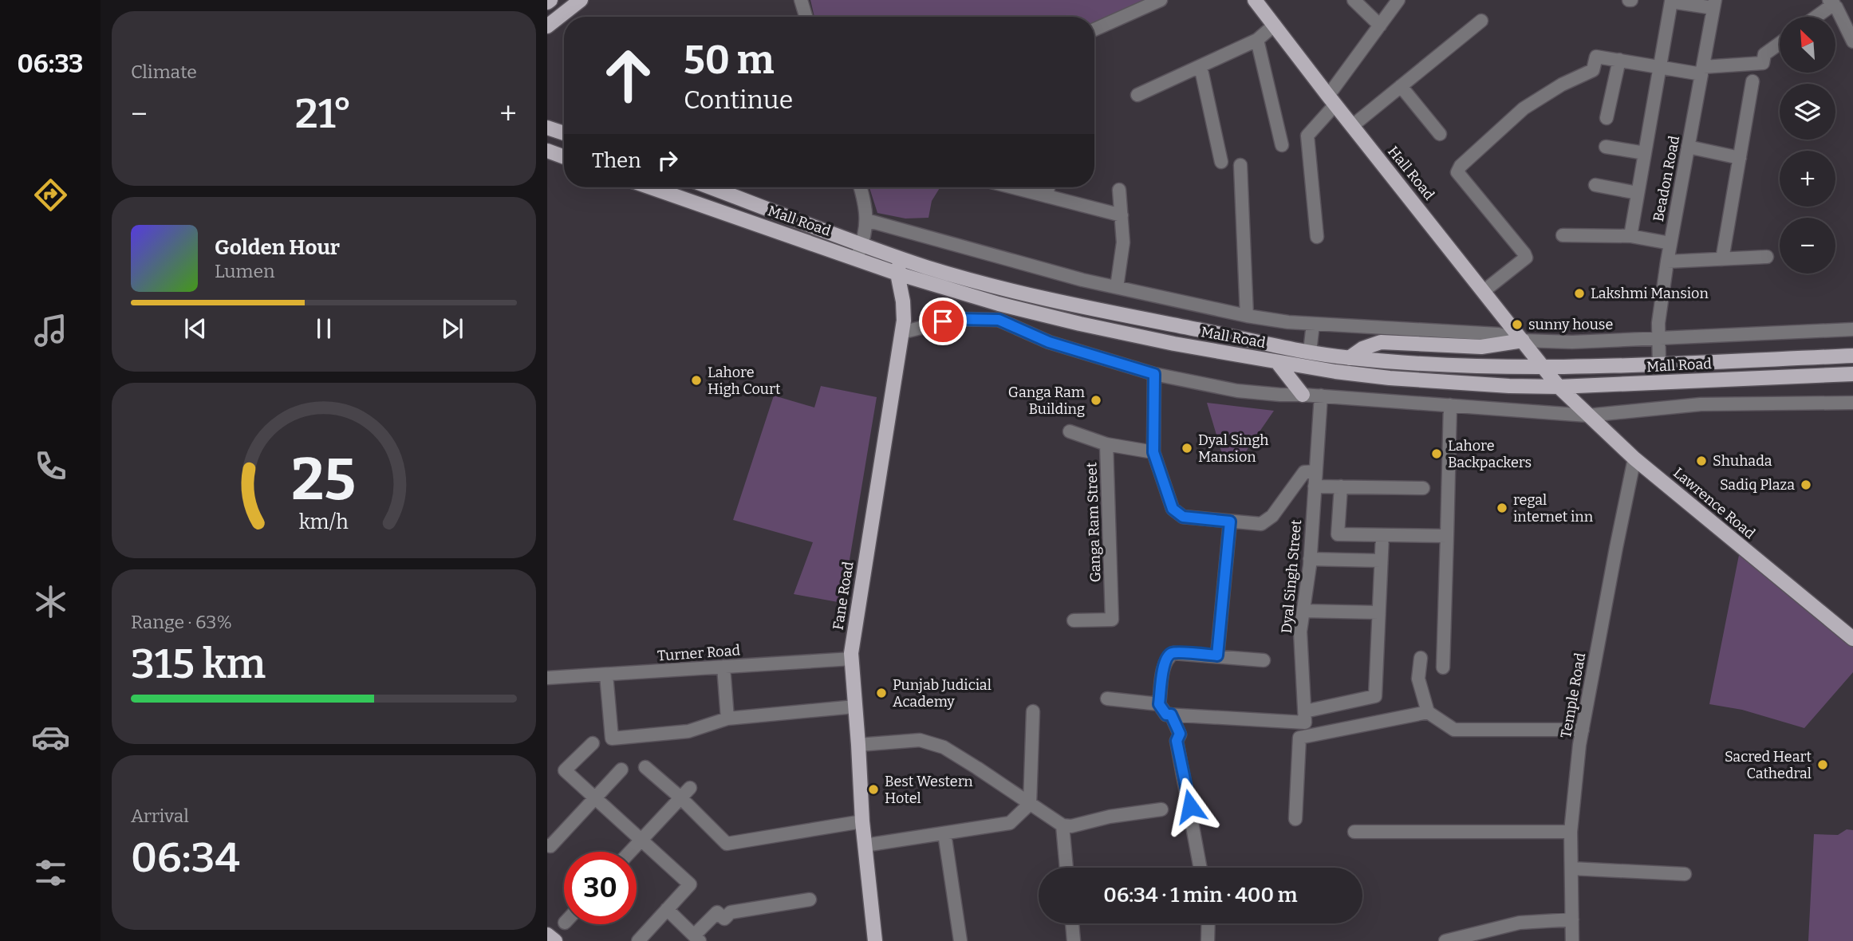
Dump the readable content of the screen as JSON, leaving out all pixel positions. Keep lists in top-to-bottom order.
{
  "streets": {
    "main road": [
      "Hall Road",
      "Mall Road",
      "Lawrence Road",
      "Fane Road"
    ],
    "street": [
      "Beadon Road",
      "Ganga Ram Street",
      "Dyal Singh Street",
      "Turner Road",
      "Temple Road"
    ]
  },
  "crossings": [
    ["Hall Road", "Mall Road"],
    ["Hall Road", "Lawrence Road"],
    ["Beadon Road", "Mall Road"],
    ["Mall Road", "Lawrence Road"],
    ["Mall Road", "Fane Road"],
    ["Lawrence Road", "Temple Road"],
    ["Fane Road", "Turner Road"]
  ],
  "places": [
    "Lakshmi Mansion",
    "sunny house",
    "Lahore High Court",
    "Ganga Ram Building",
    "Dyal Singh Mansion",
    "Lahore Backpackers",
    "Shuhada",
    "Sadiq Plaza",
    "regal internet inn",
    "Punjab Judicial Academy",
    "Sacred Heart Cathedral",
    "Best Western Hotel"
  ],
  "north": "top left",
  "page": {
    "tabs": "06:33",
    "tile": [
      "Climate",
      ["Range · 63%", "315 km"],
      ["Arrival", "06:34"]
    ],
    "map_buttons": ["+", "−"],
    "turn": ["50 m", "Continue"],
    "heat": ["−", "21°", "+"],
    "then": "Then",
    "song": ["Golden Hour", "Lumen"],
    "limit": "30",
    "trip": "06:34 · 1 min · 400 m",
    "gauge": ["25", "km/h"]
  }
}
